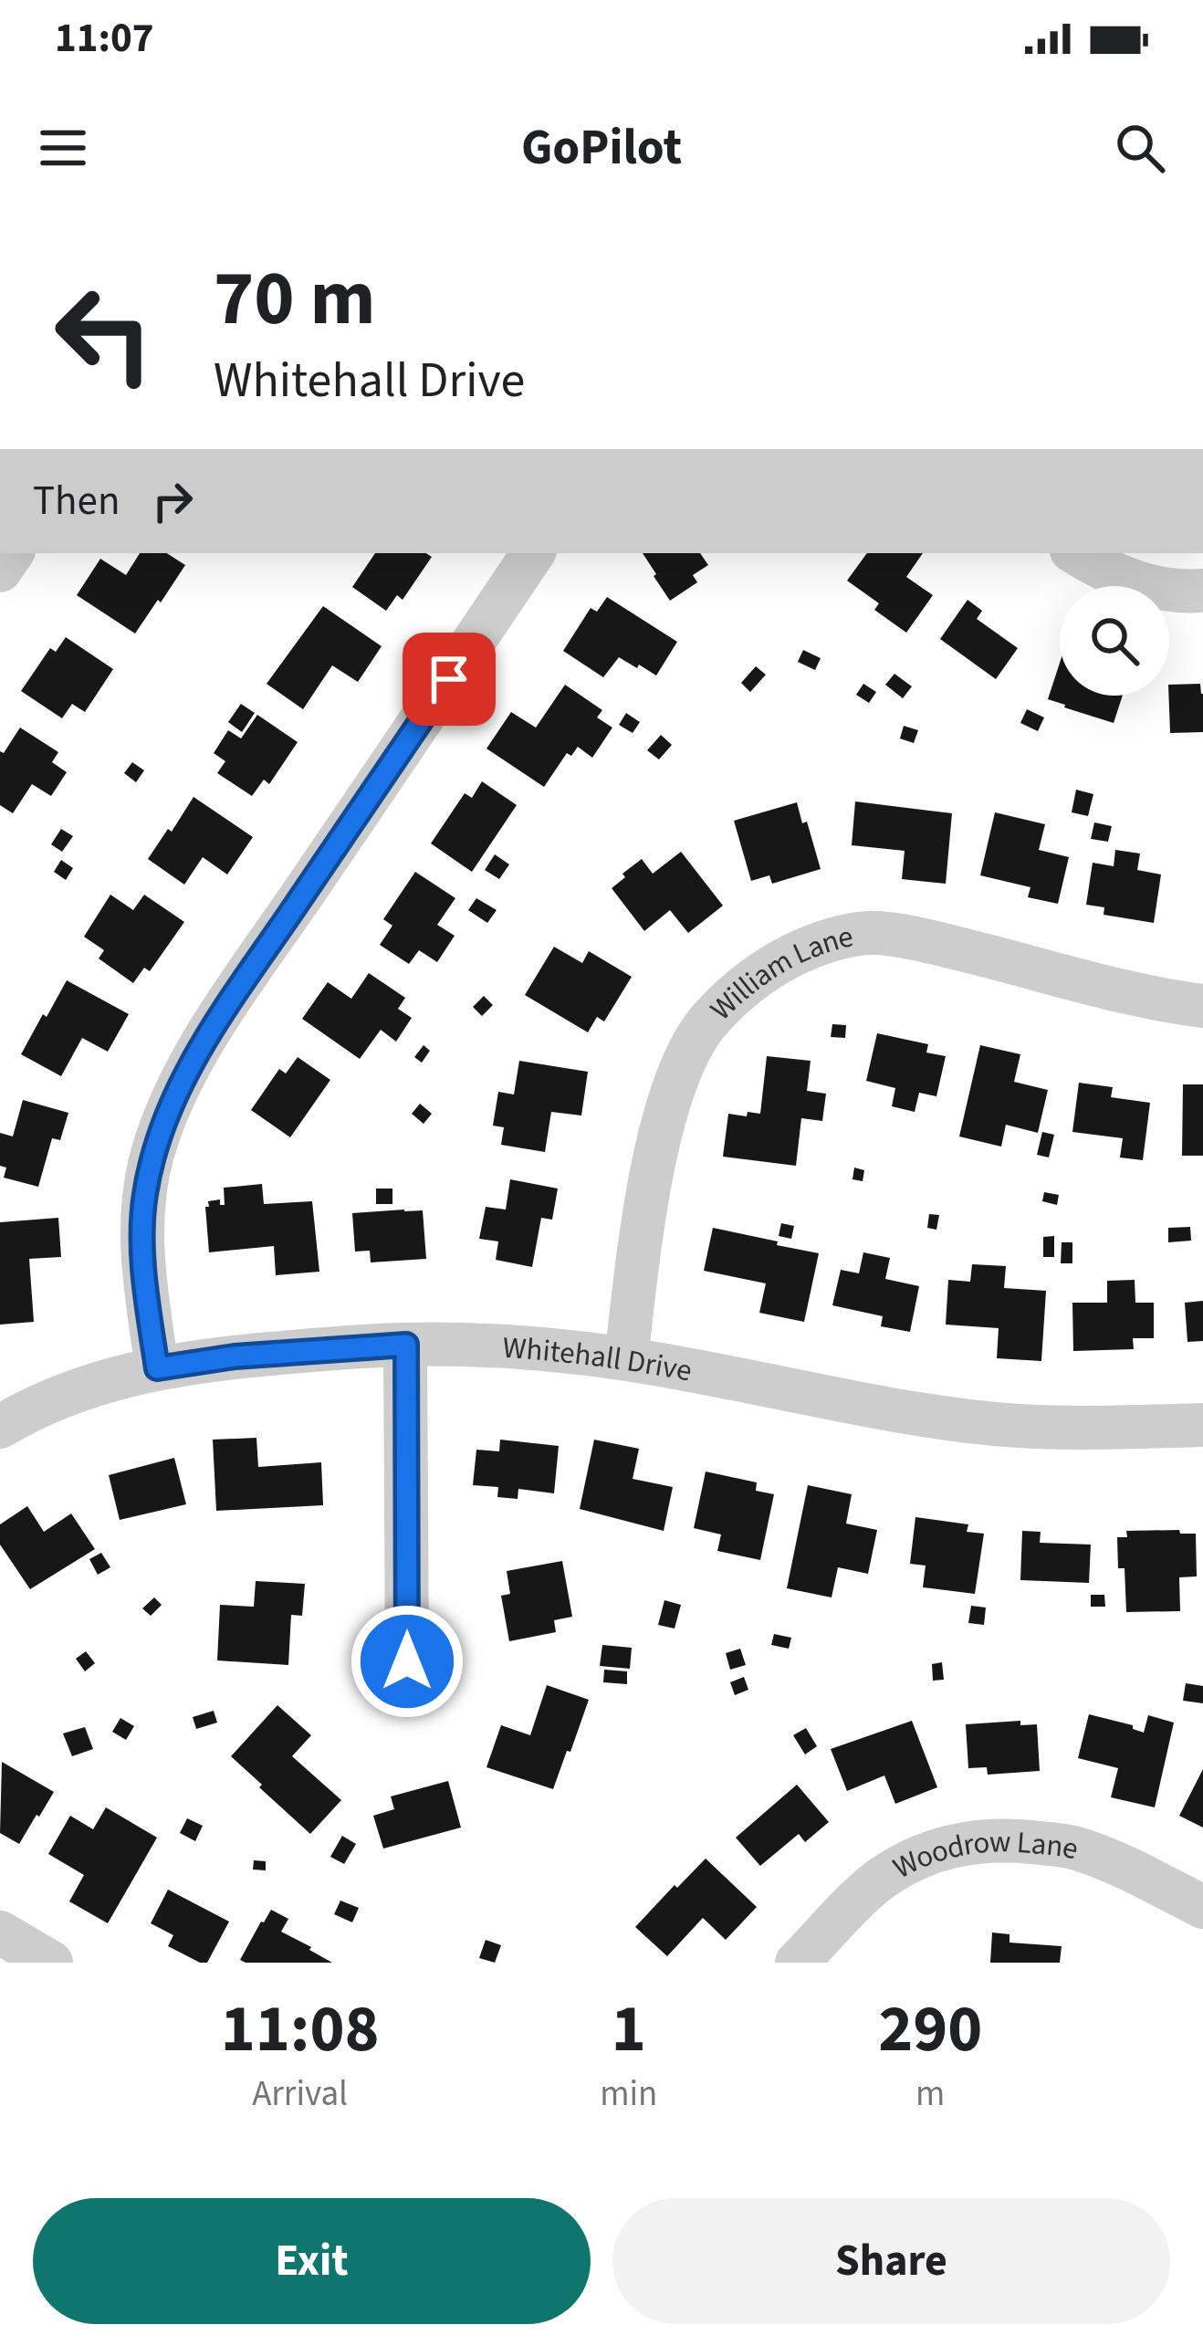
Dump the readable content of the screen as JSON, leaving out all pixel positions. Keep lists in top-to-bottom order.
{
  "streets": {
    "street": ["William Lane", "Whitehall Drive", "Woodrow Lane"]
  },
  "crossings": [
    ["William Lane", "Whitehall Drive"]
  ],
  "page": {
    "status": "11:07",
    "header": "GoPilot",
    "turn": ["70 m", "Whitehall Drive"],
    "then": "Then",
    "eta": [
      "11:08",
      "Arrival",
      "1",
      "min",
      "290",
      "m"
    ],
    "buttons": ["Exit", "Share"]
  }
}
